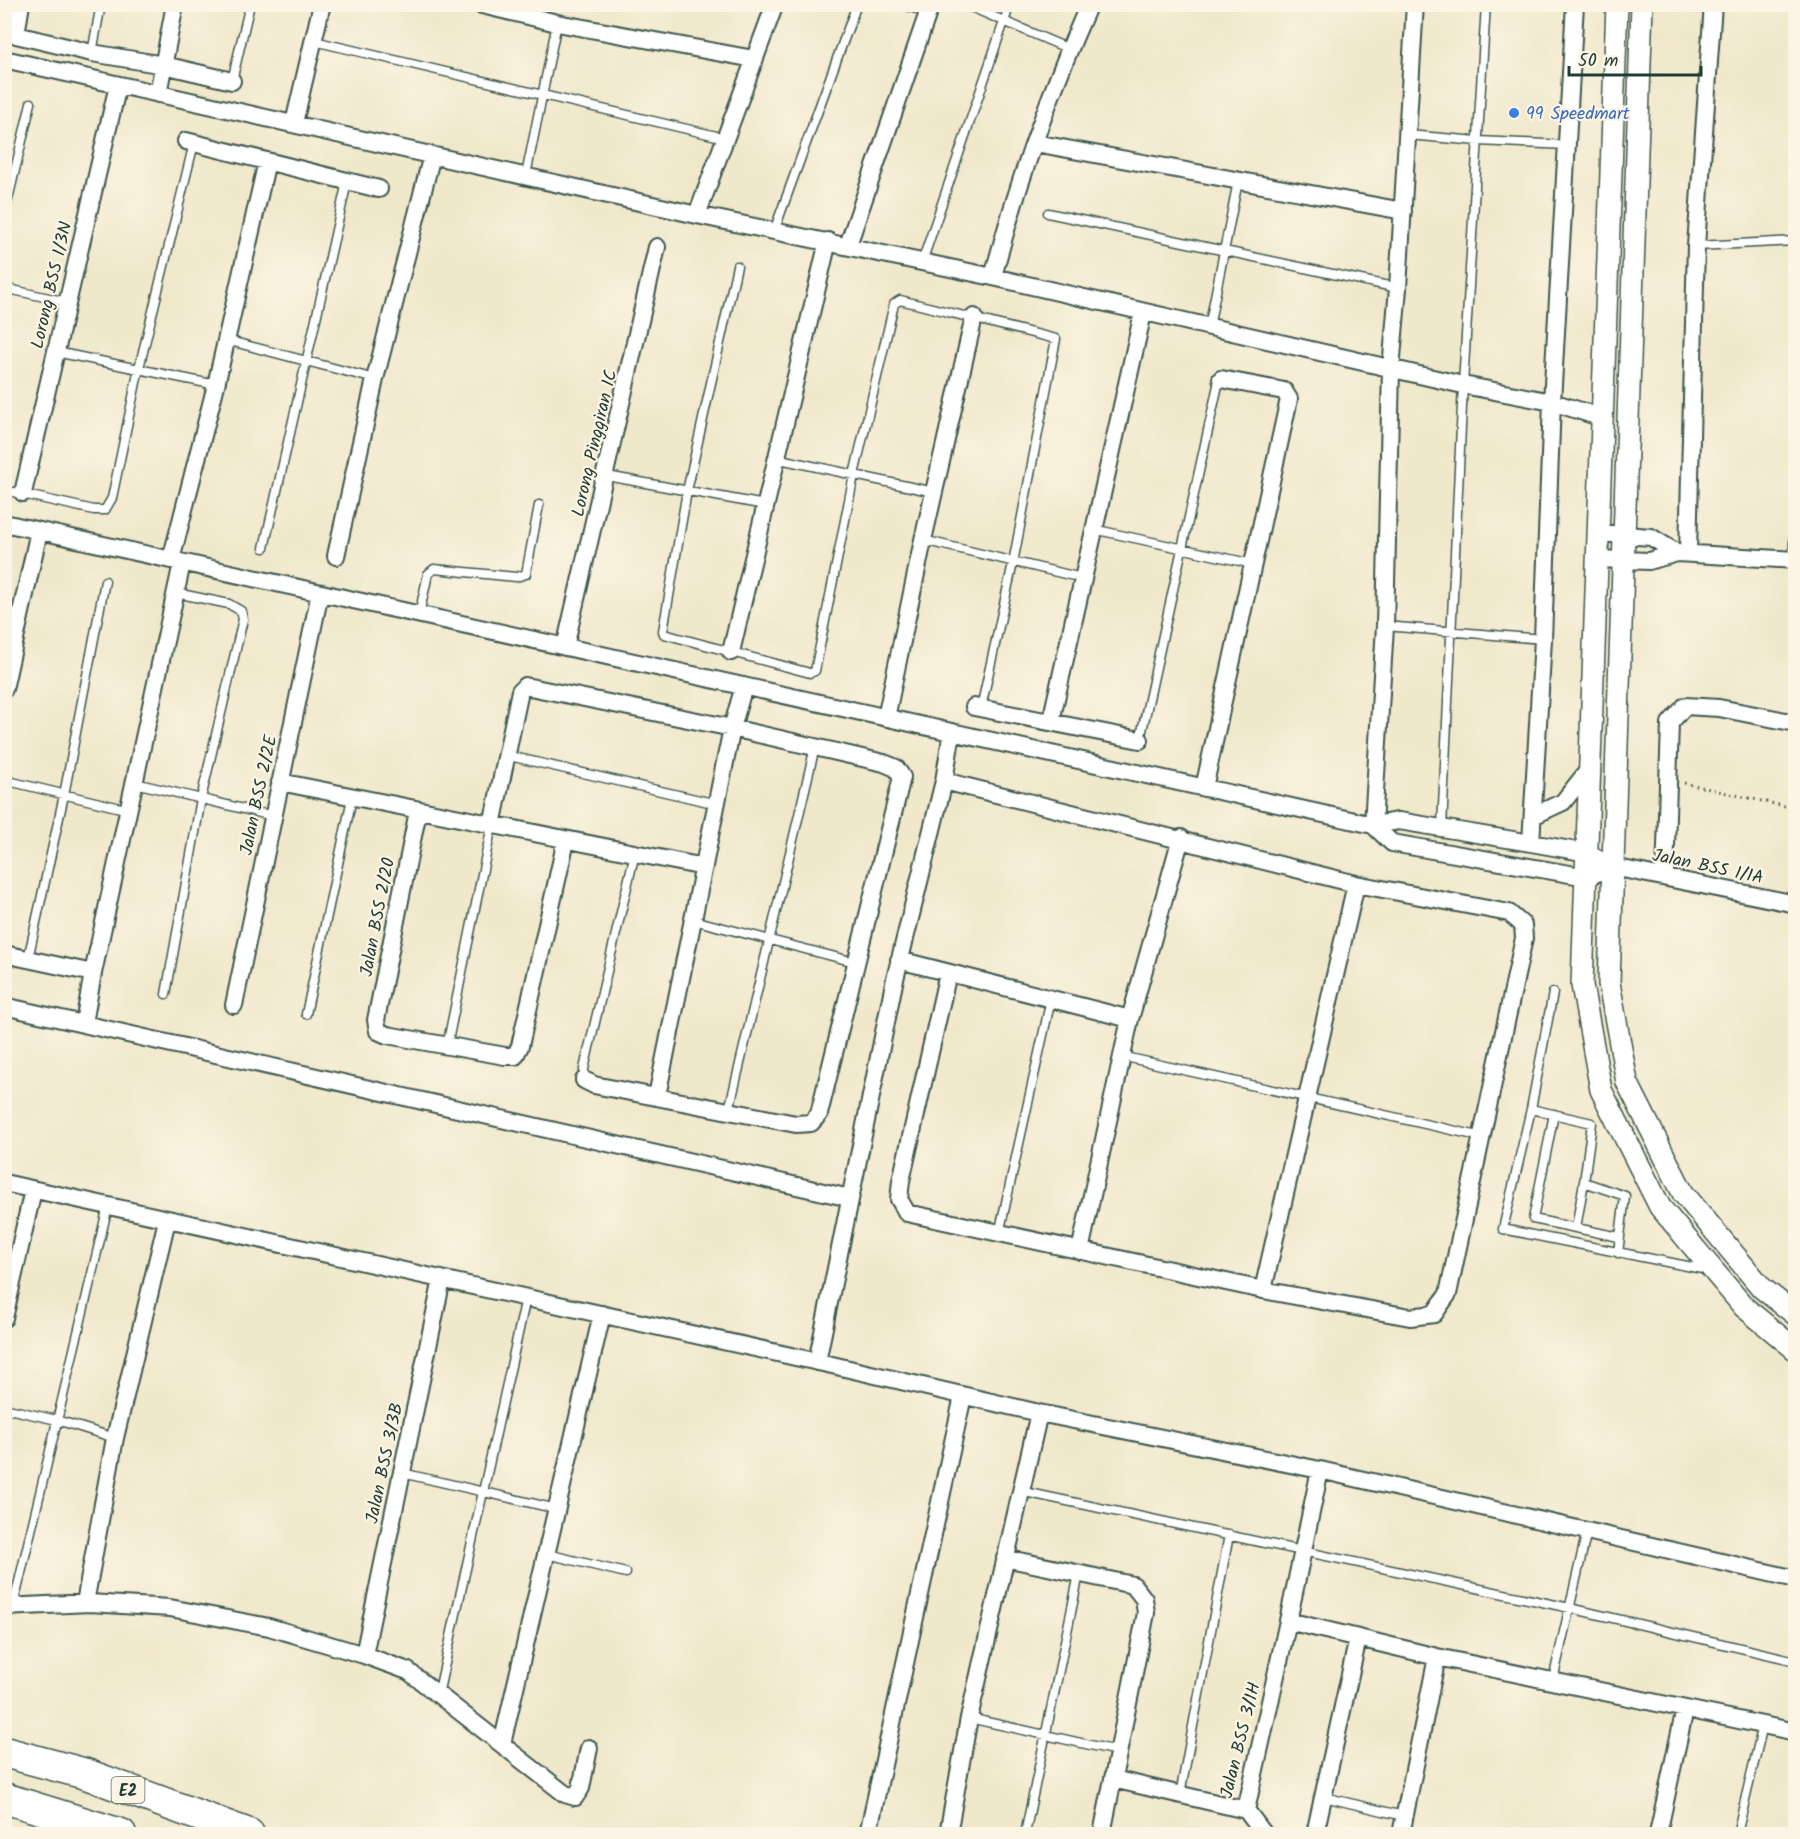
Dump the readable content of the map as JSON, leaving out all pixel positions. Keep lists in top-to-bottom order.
{
  "streets": {
    "highway": ["E2"],
    "street": [
      "Lorong BSS 1/3N",
      "Lorong Pinggiran 1C",
      "Jalan BSS 2/2E",
      "Jalan BSS 1/1A",
      "Jalan BSS 2/20",
      "Jalan BSS 3/3B",
      "Jalan BSS 3/1H"
    ]
  },
  "places": ["99 Speedmart"],
  "scale_bar": "50 m"
}
